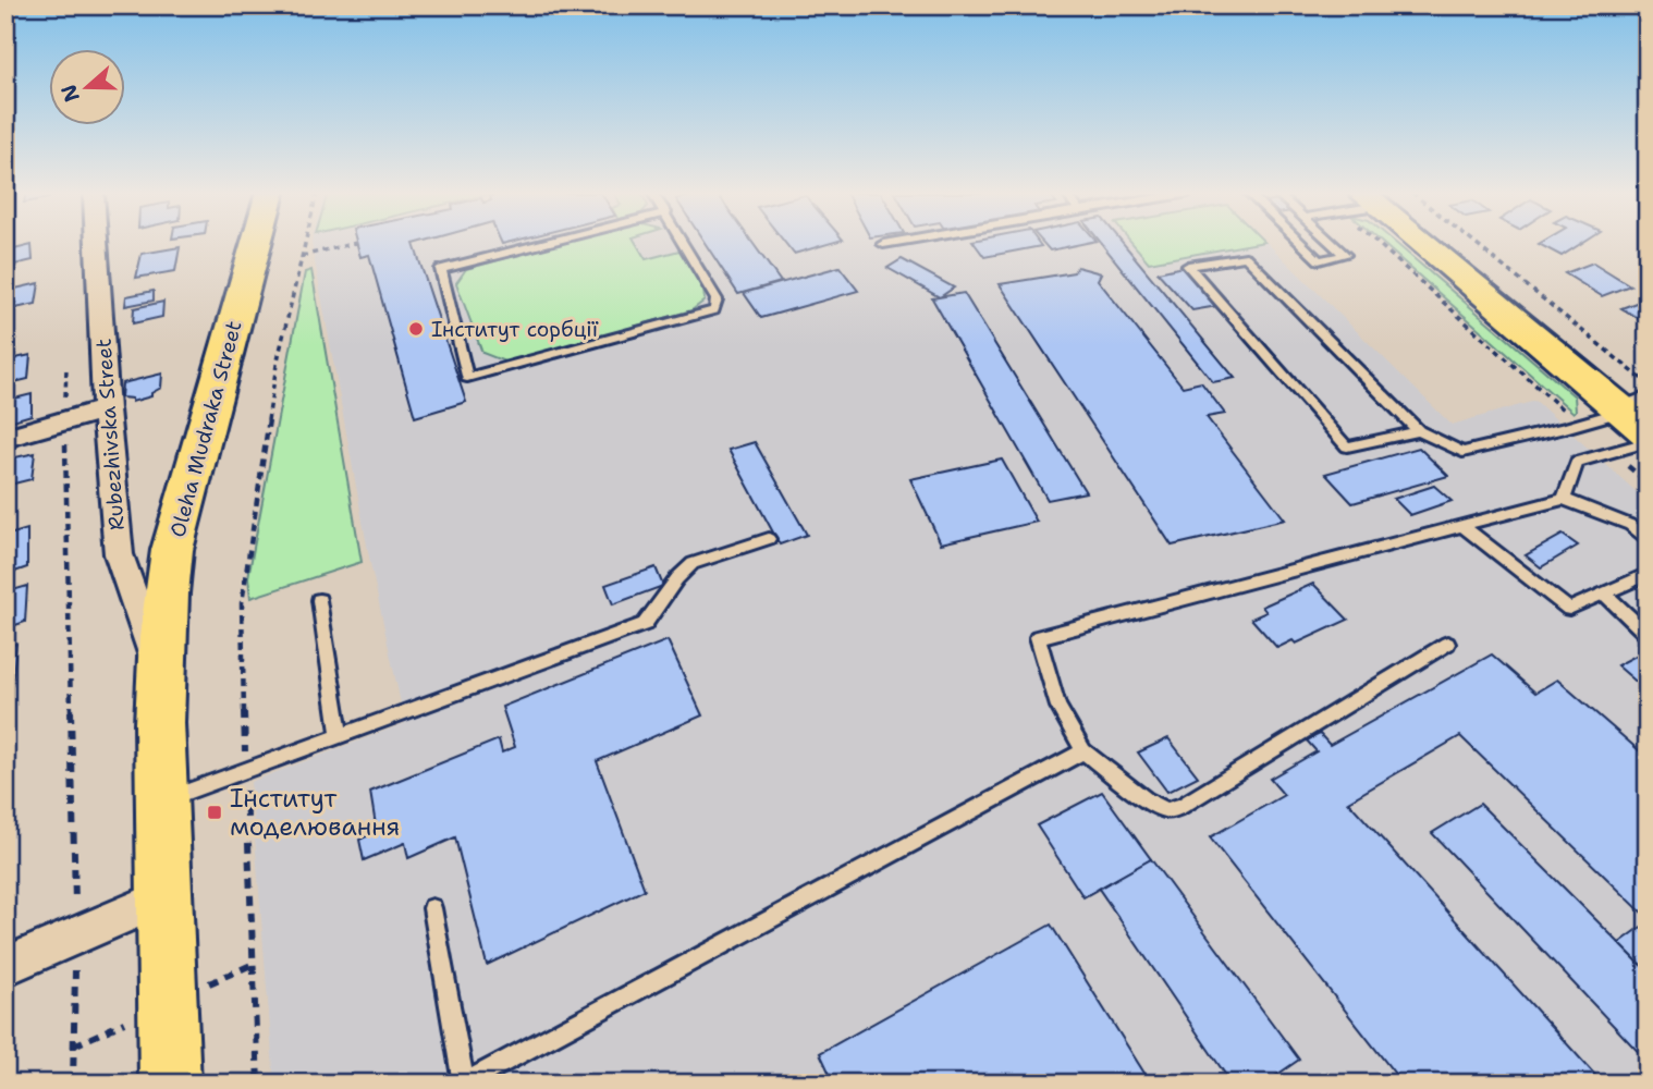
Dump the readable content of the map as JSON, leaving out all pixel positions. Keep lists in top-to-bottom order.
{
  "streets": {
    "main road": ["Oleha Mudraka Street"],
    "street": ["Rubezhivska Street"]
  },
  "crossings": [
    ["Oleha Mudraka Street", "Rubezhivska Street"]
  ],
  "places": {
    "other": ["Інститут сорбції"],
    "transit": ["Інститут моделювання"]
  },
  "north": "left"
}
